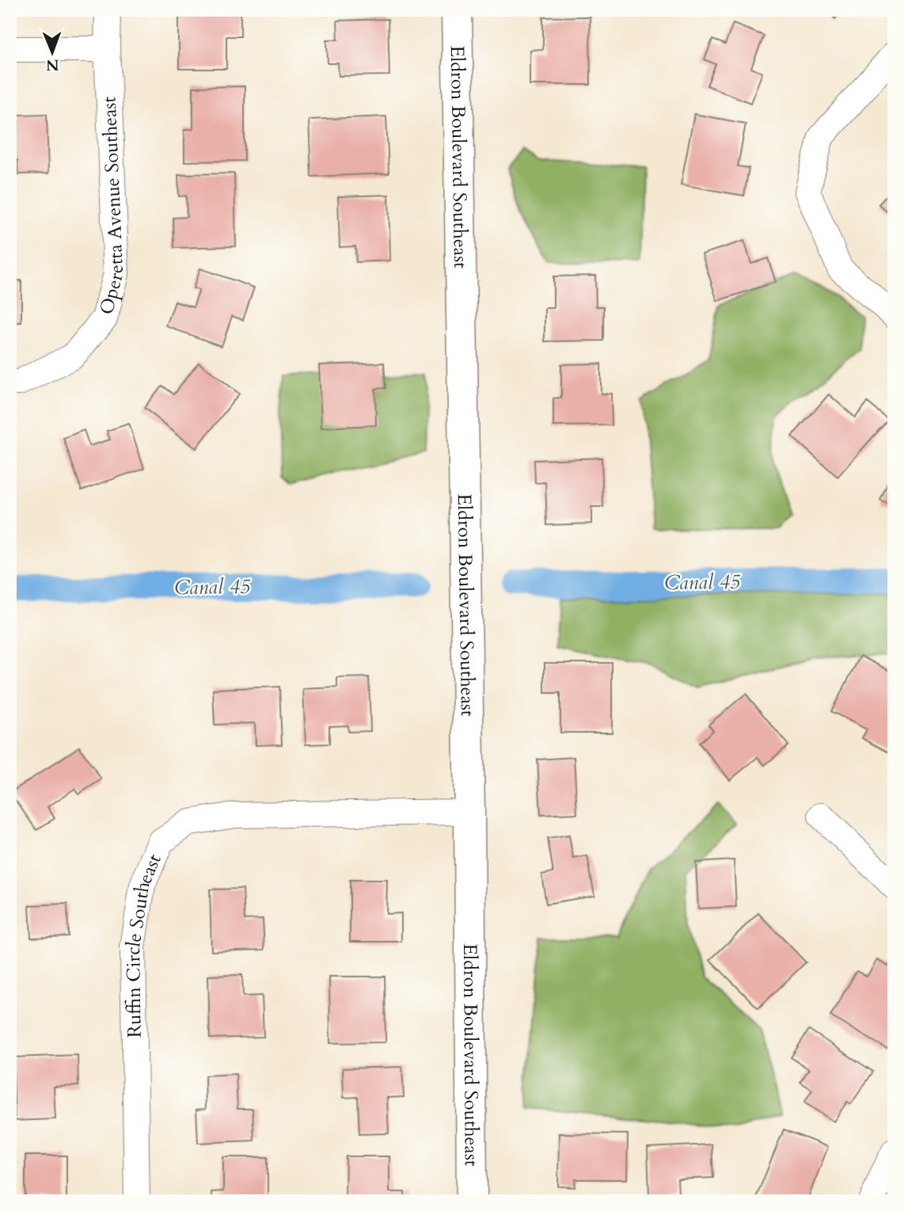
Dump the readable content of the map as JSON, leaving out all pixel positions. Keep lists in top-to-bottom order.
{
  "streets": {
    "street": ["Eldron Boulevard Southeast", "Operetta Avenue Southeast", "Ruffin Circle Southeast"]
  },
  "crossings": [
    ["Eldron Boulevard Southeast", "Ruffin Circle Southeast"]
  ],
  "water": ["Canal 45"],
  "north": "bottom"
}
